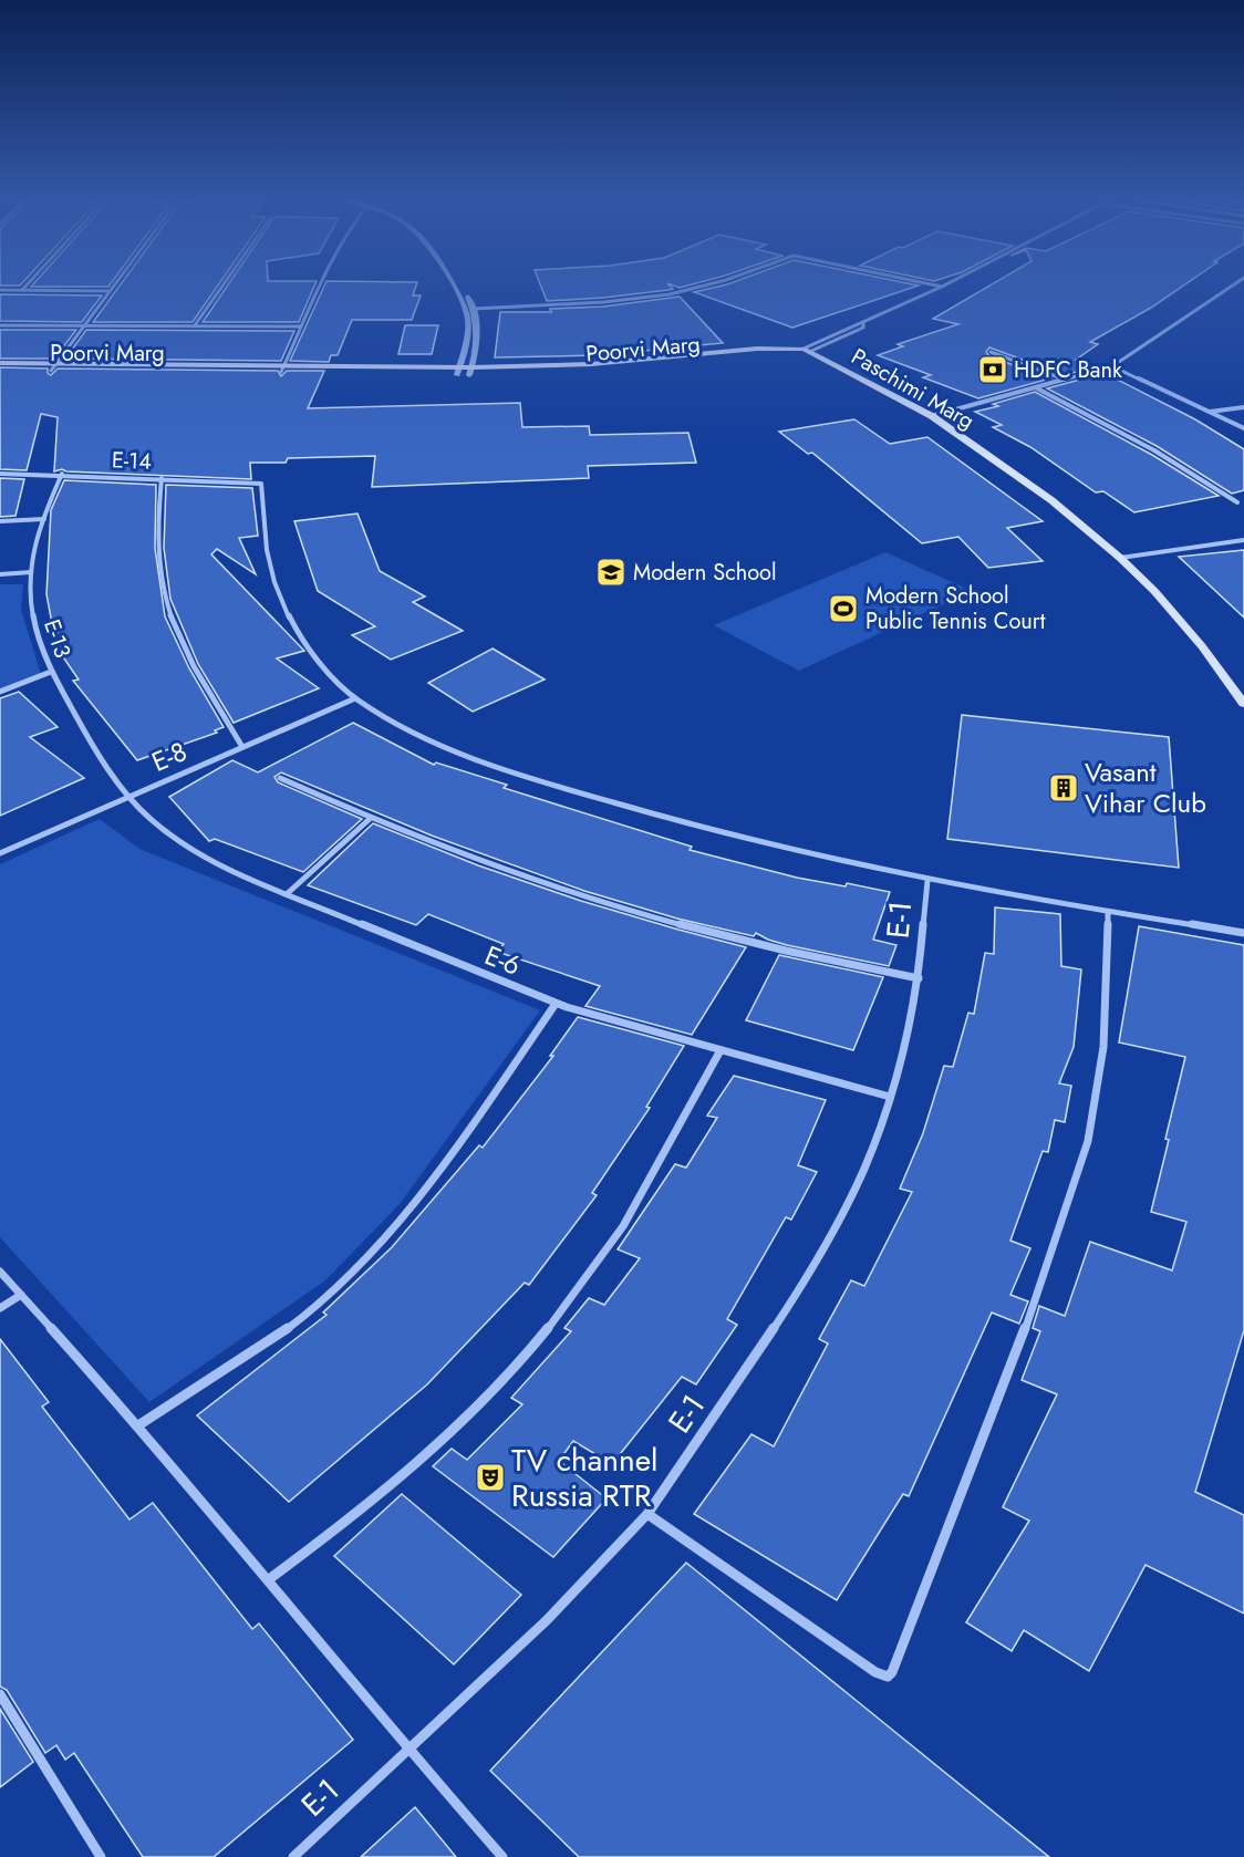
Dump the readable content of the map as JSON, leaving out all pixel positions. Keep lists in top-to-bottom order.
{
  "streets": {
    "main road": ["Poorvi Marg", "Paschimi Marg"],
    "street": [
      "E-14",
      "E-13",
      "E-8",
      "E-1",
      "E-6"
    ]
  },
  "crossings": [
    ["Poorvi Marg", "Paschimi Marg"],
    ["E-14", "E-13"],
    ["E-14", "E-8"],
    ["E-13", "E-8"],
    ["E-13", "E-6"],
    ["E-8", "E-6"],
    ["E-1", "E-6"]
  ],
  "places": {
    "bank": ["HDFC Bank"],
    "school or university": ["Modern School"],
    "sports": ["Modern School Public Tennis Court"],
    "building": ["Vasant Vihar Club"],
    "theatre": ["TV channel Russia RTR"]
  }
}
